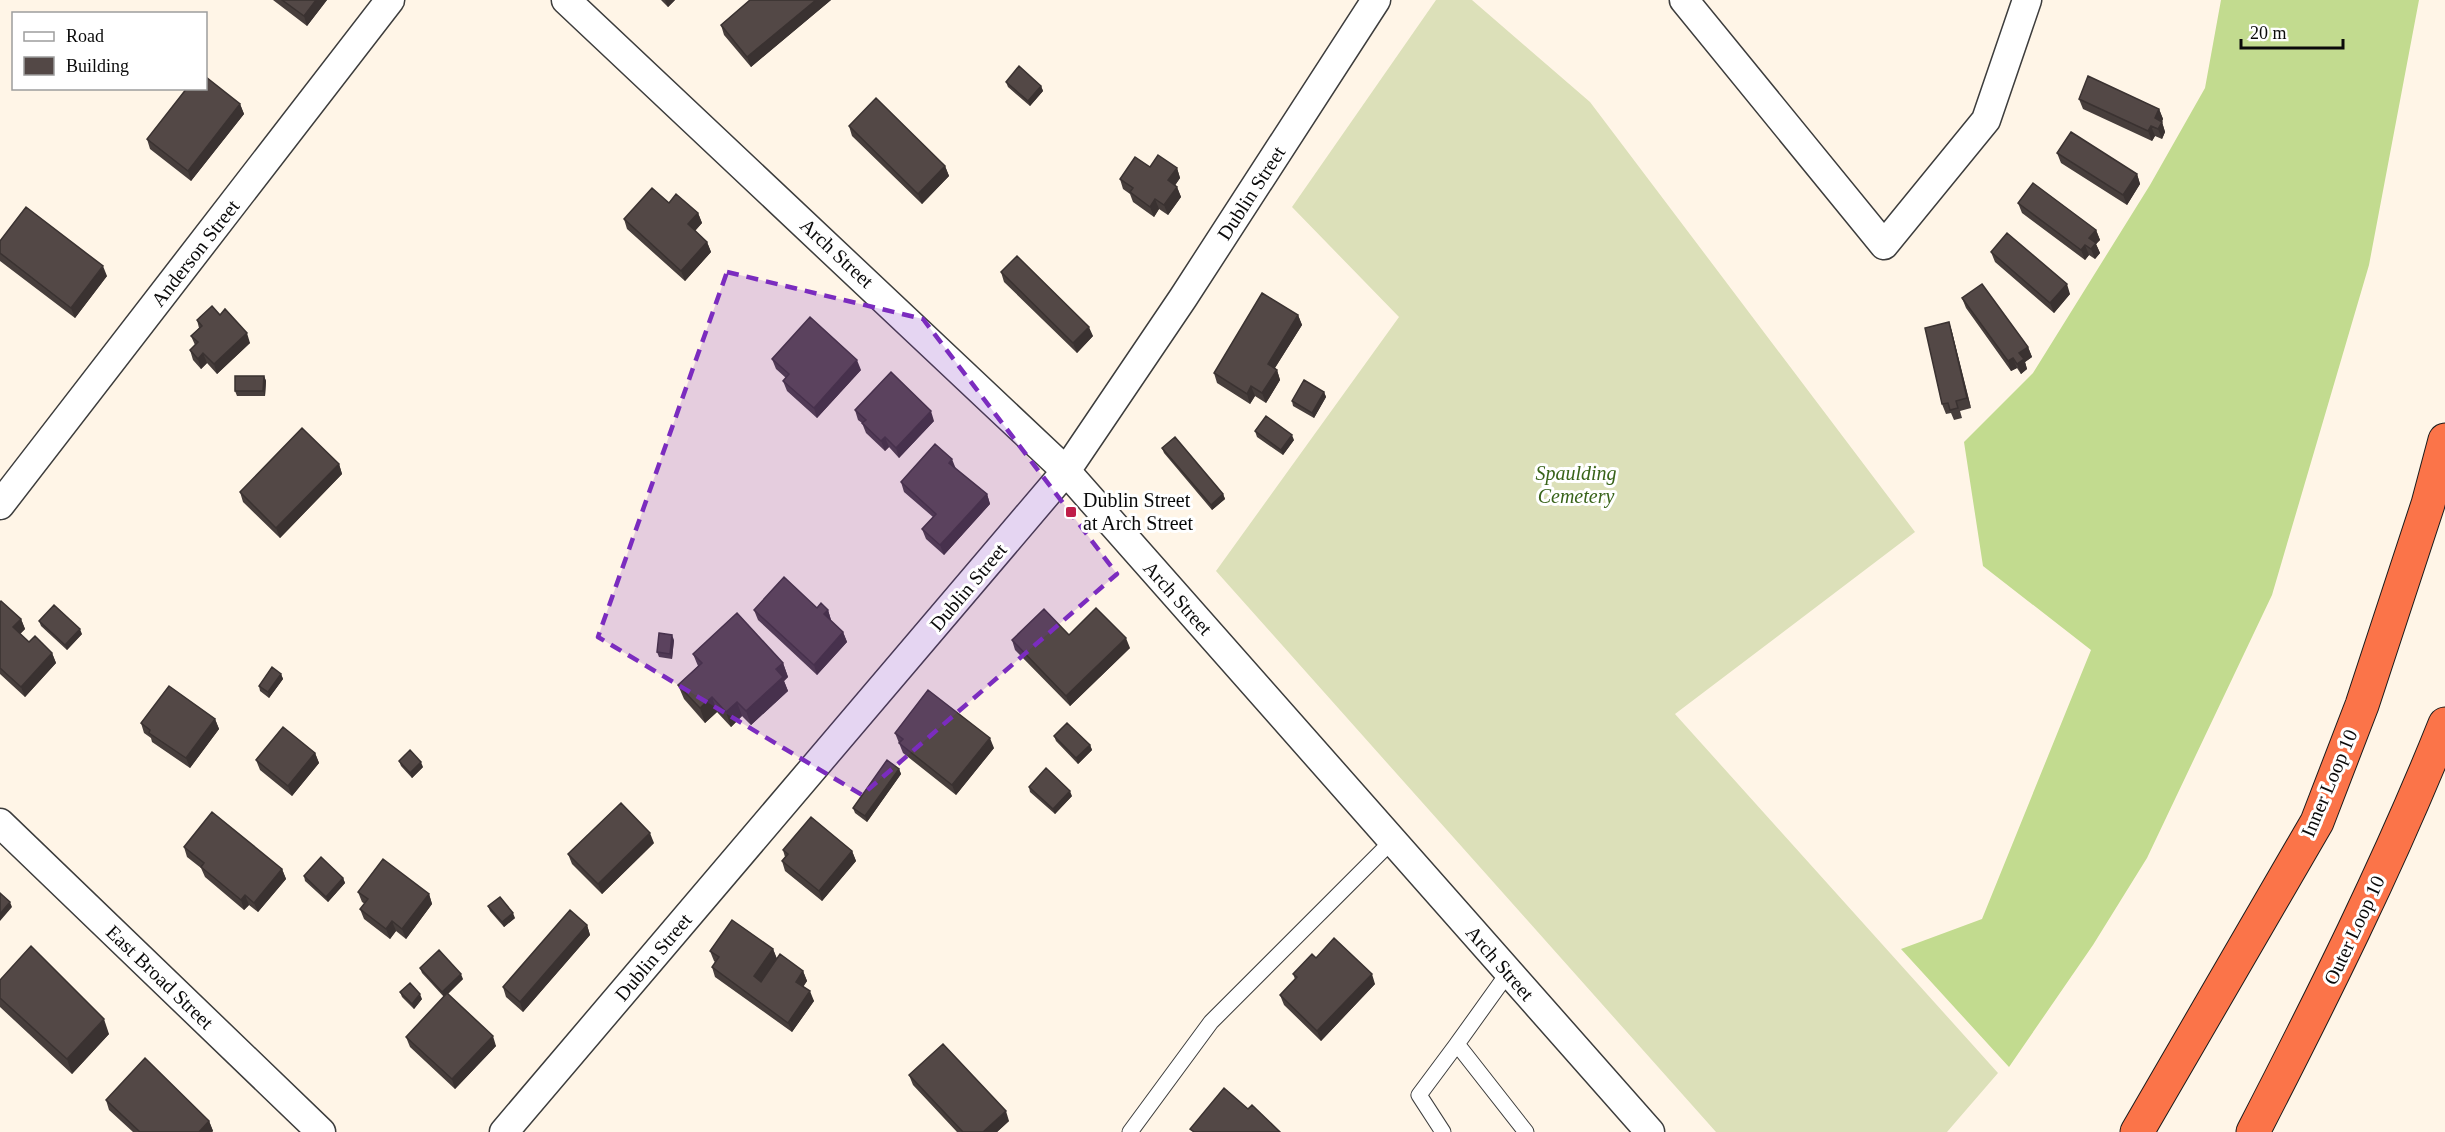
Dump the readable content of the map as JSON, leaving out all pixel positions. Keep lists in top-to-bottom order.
{
  "streets": {
    "highway": ["Inner Loop 10", "Outer Loop 10"],
    "street": [
      "Dublin Street",
      "Anderson Street",
      "Arch Street",
      "East Broad Street"
    ]
  },
  "crossings": [
    ["Dublin Street", "Arch Street"]
  ],
  "parks": ["Spaulding Cemetery"],
  "places": {
    "transit": ["Dublin Street at Arch Street"]
  },
  "legend": ["Road", "Building"],
  "scale_bar": "20 m"
}
